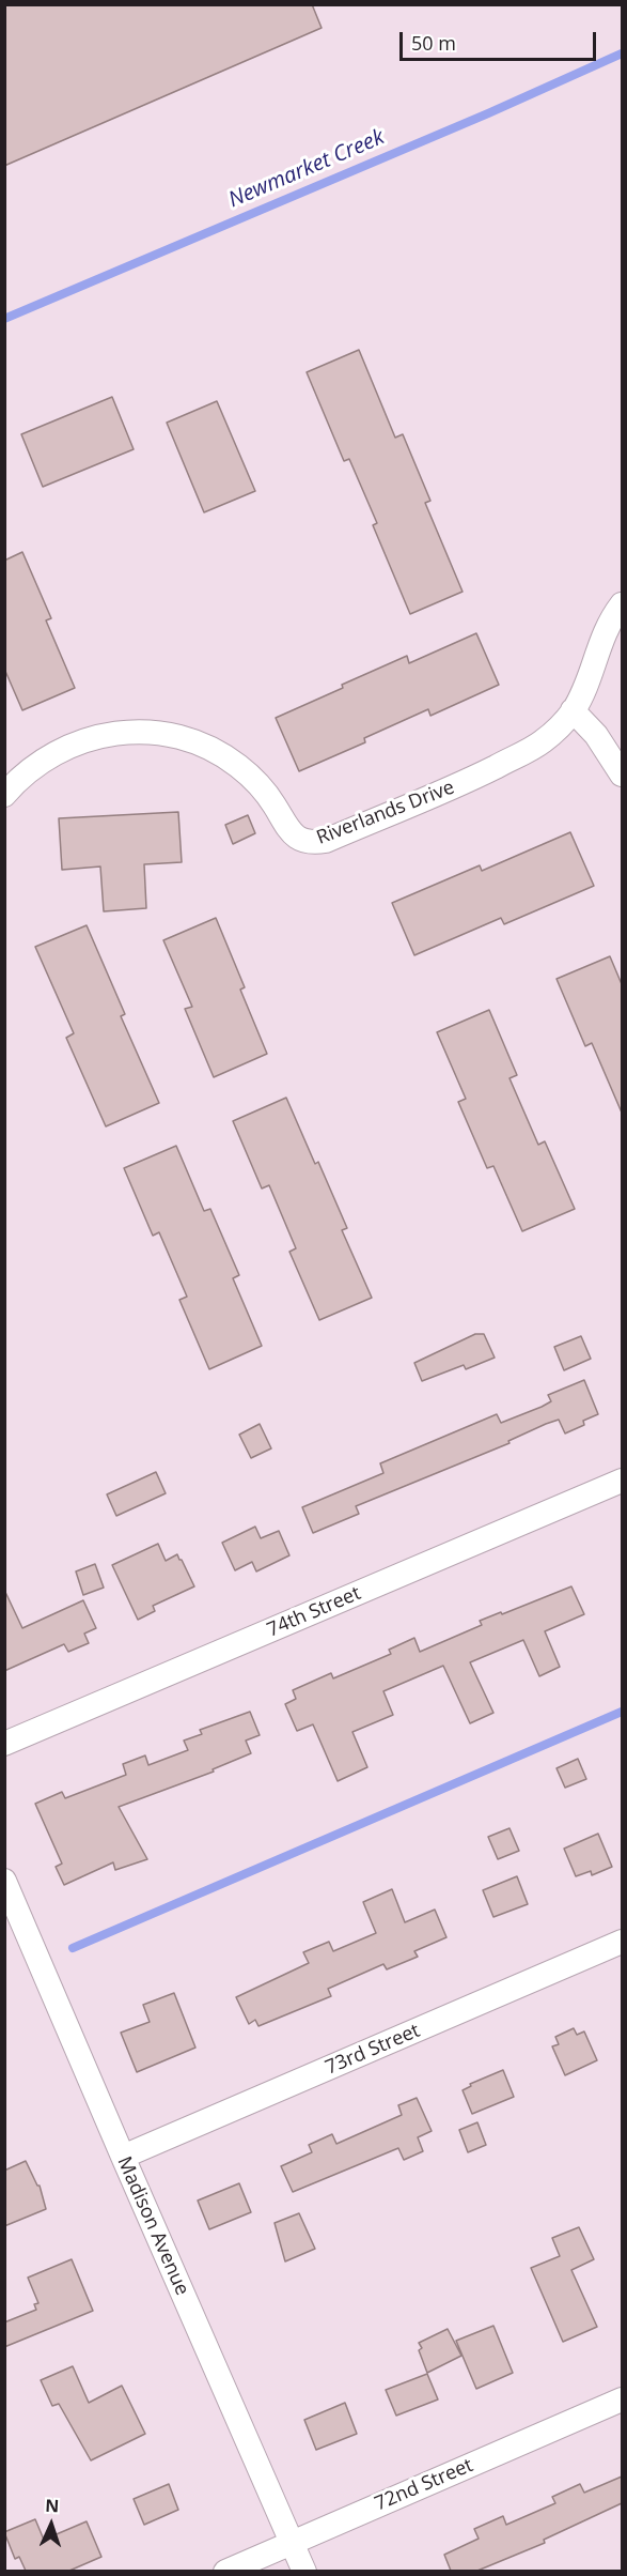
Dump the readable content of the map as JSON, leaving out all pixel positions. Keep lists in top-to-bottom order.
{
  "streets": {
    "street": [
      "Riverlands Drive",
      "74th Street",
      "73rd Street",
      "Madison Avenue",
      "72nd Street"
    ]
  },
  "crossings": [
    ["73rd Street", "Madison Avenue"],
    ["Madison Avenue", "72nd Street"]
  ],
  "water": ["Newmarket Creek"],
  "scale_bar": "50 m",
  "north": "top"
}
